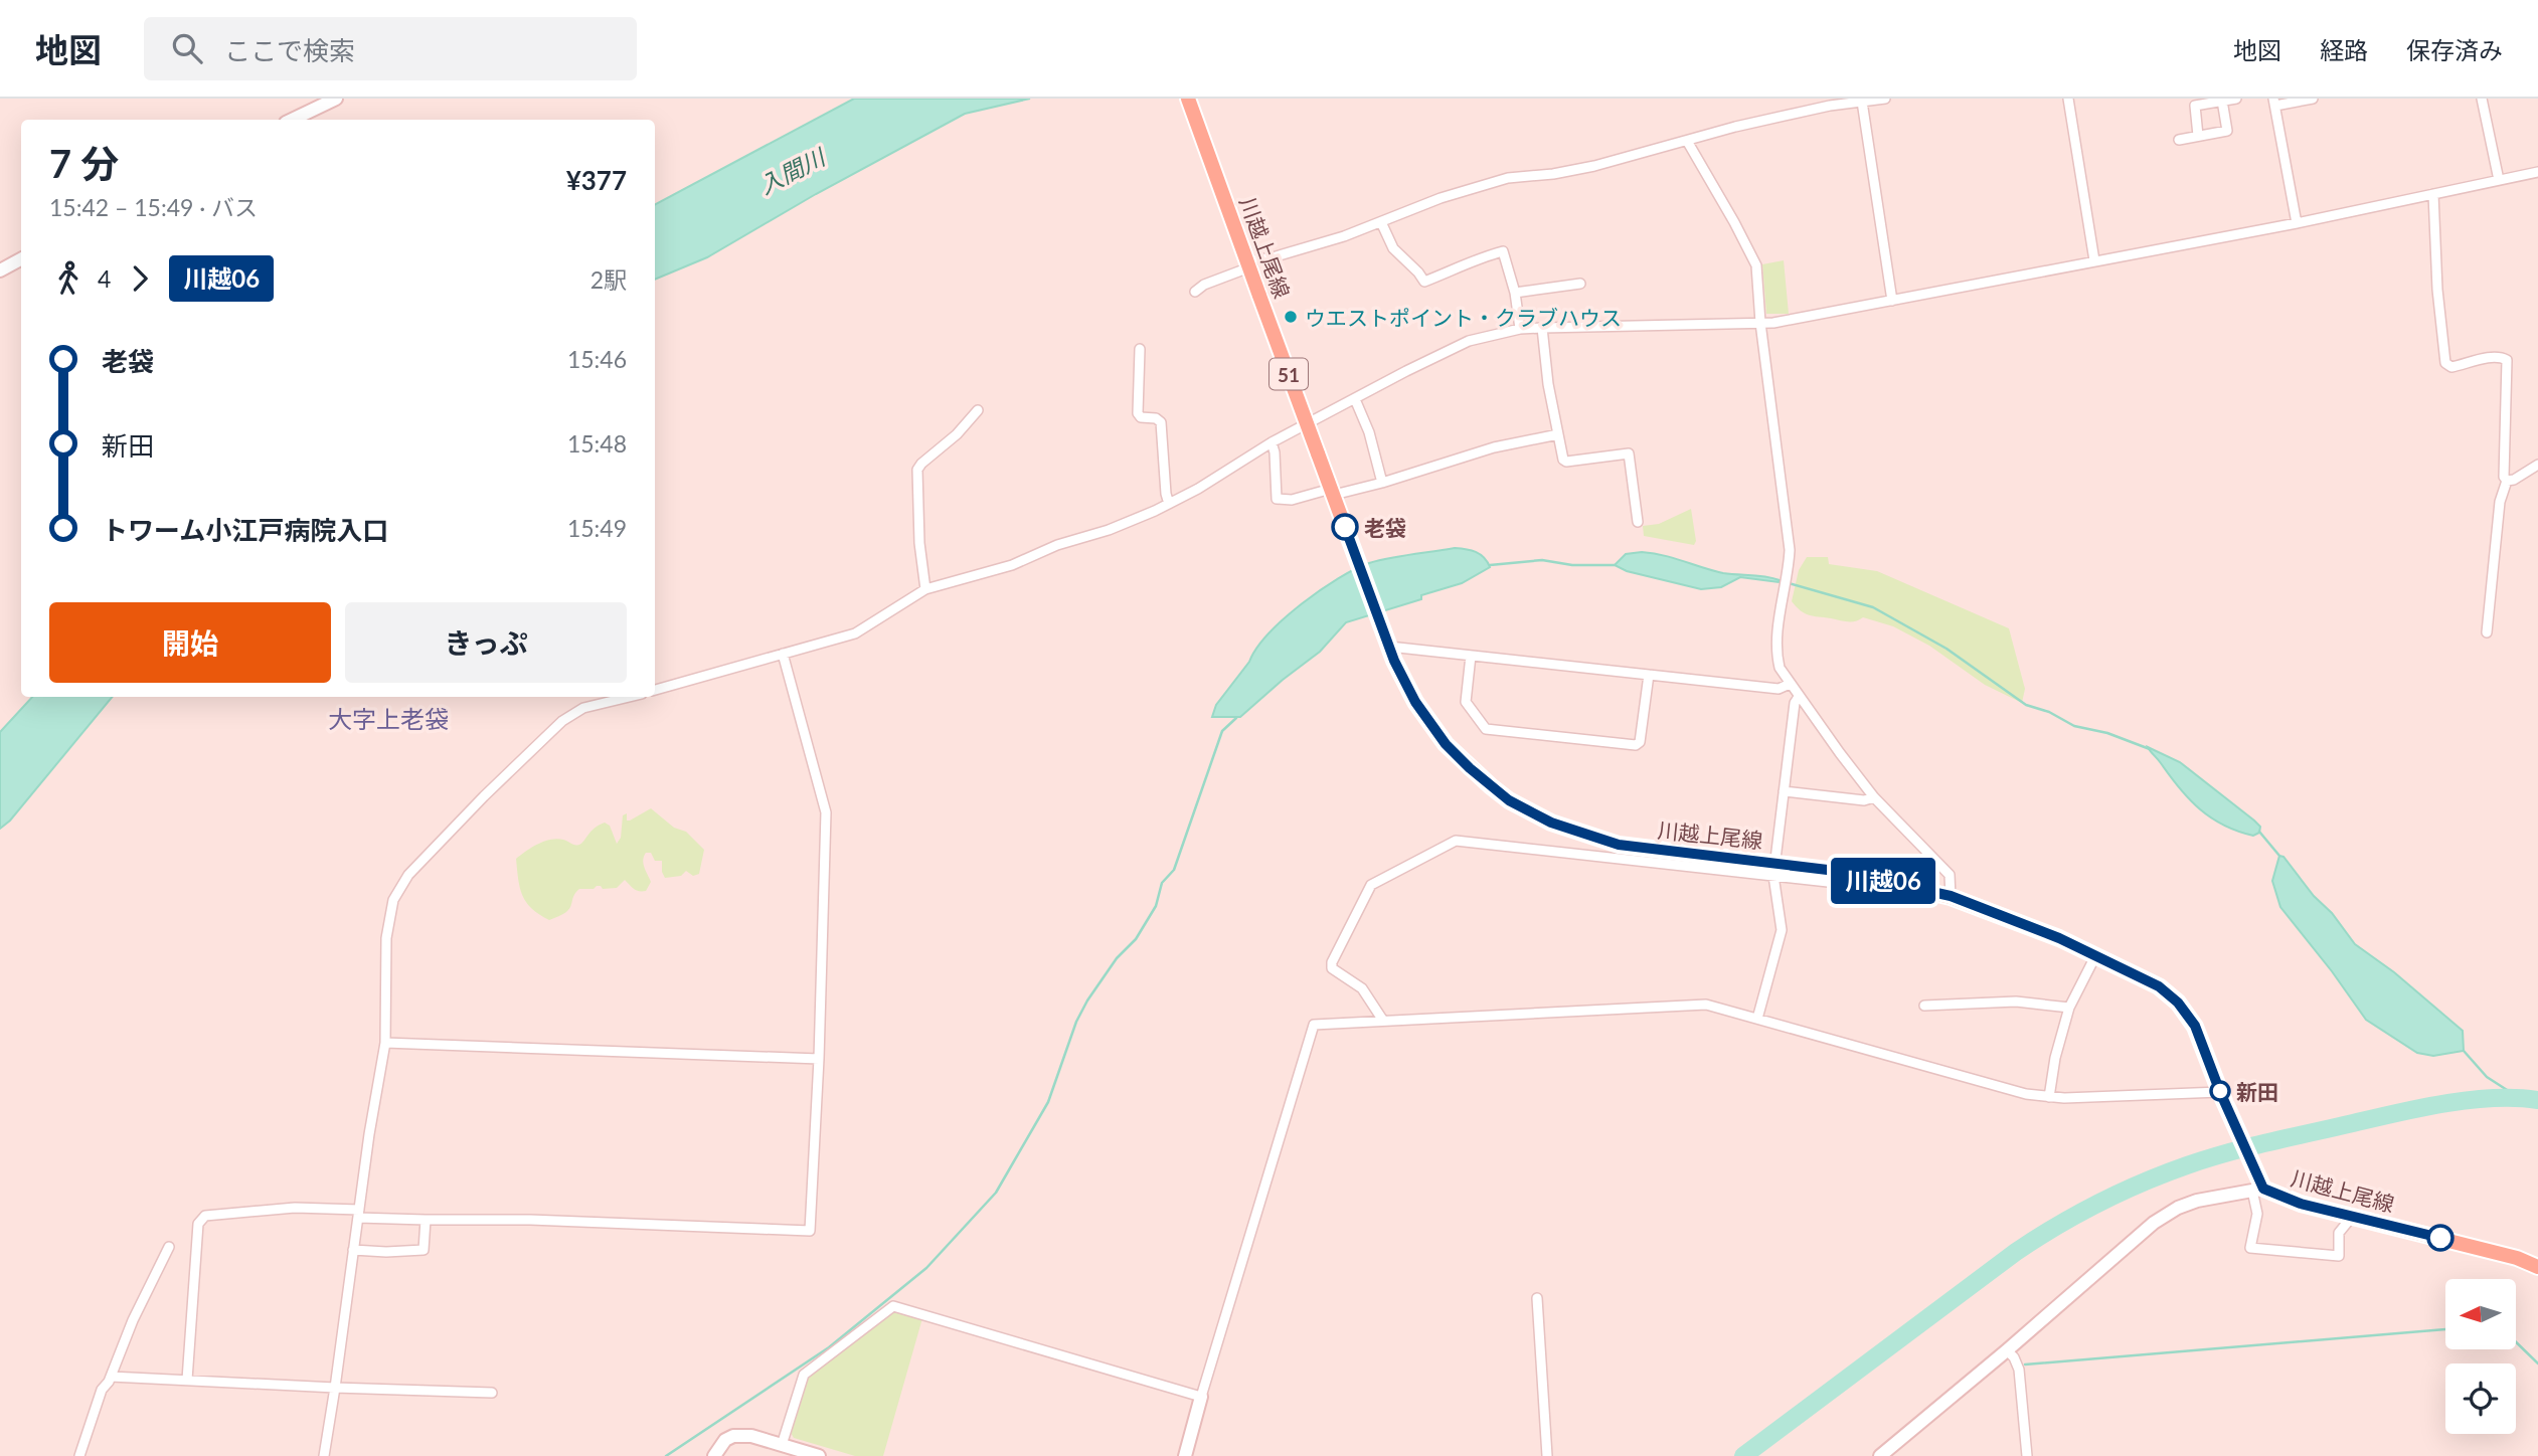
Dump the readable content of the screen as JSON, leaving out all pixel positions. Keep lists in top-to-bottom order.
{
  "streets": {
    "main road": ["川越上尾線", "51"]
  },
  "districts": ["大字上老袋"],
  "water": ["入間川"],
  "places": ["ウエストポイント・クラブハウス", "老袋", "新田"],
  "lines": ["bus line 川越06"],
  "north": "left",
  "page": {
    "header": "地図",
    "search": "ここで検索",
    "nav": ["地図", "経路", "保存済み"],
    "on_map": "川越06",
    "heading": ["7 分", "15:42 – 15:49 · バス", "¥377"],
    "legs": ["4", "川越06", "2駅"],
    "list": [
      {
        "name": "老袋",
        "value": "15:46"
      },
      {
        "name": "新田",
        "value": "15:48"
      },
      {
        "name": "トワーム小江戸病院入口",
        "value": "15:49"
      }
    ],
    "buttons": ["開始", "きっぷ"]
  }
}
